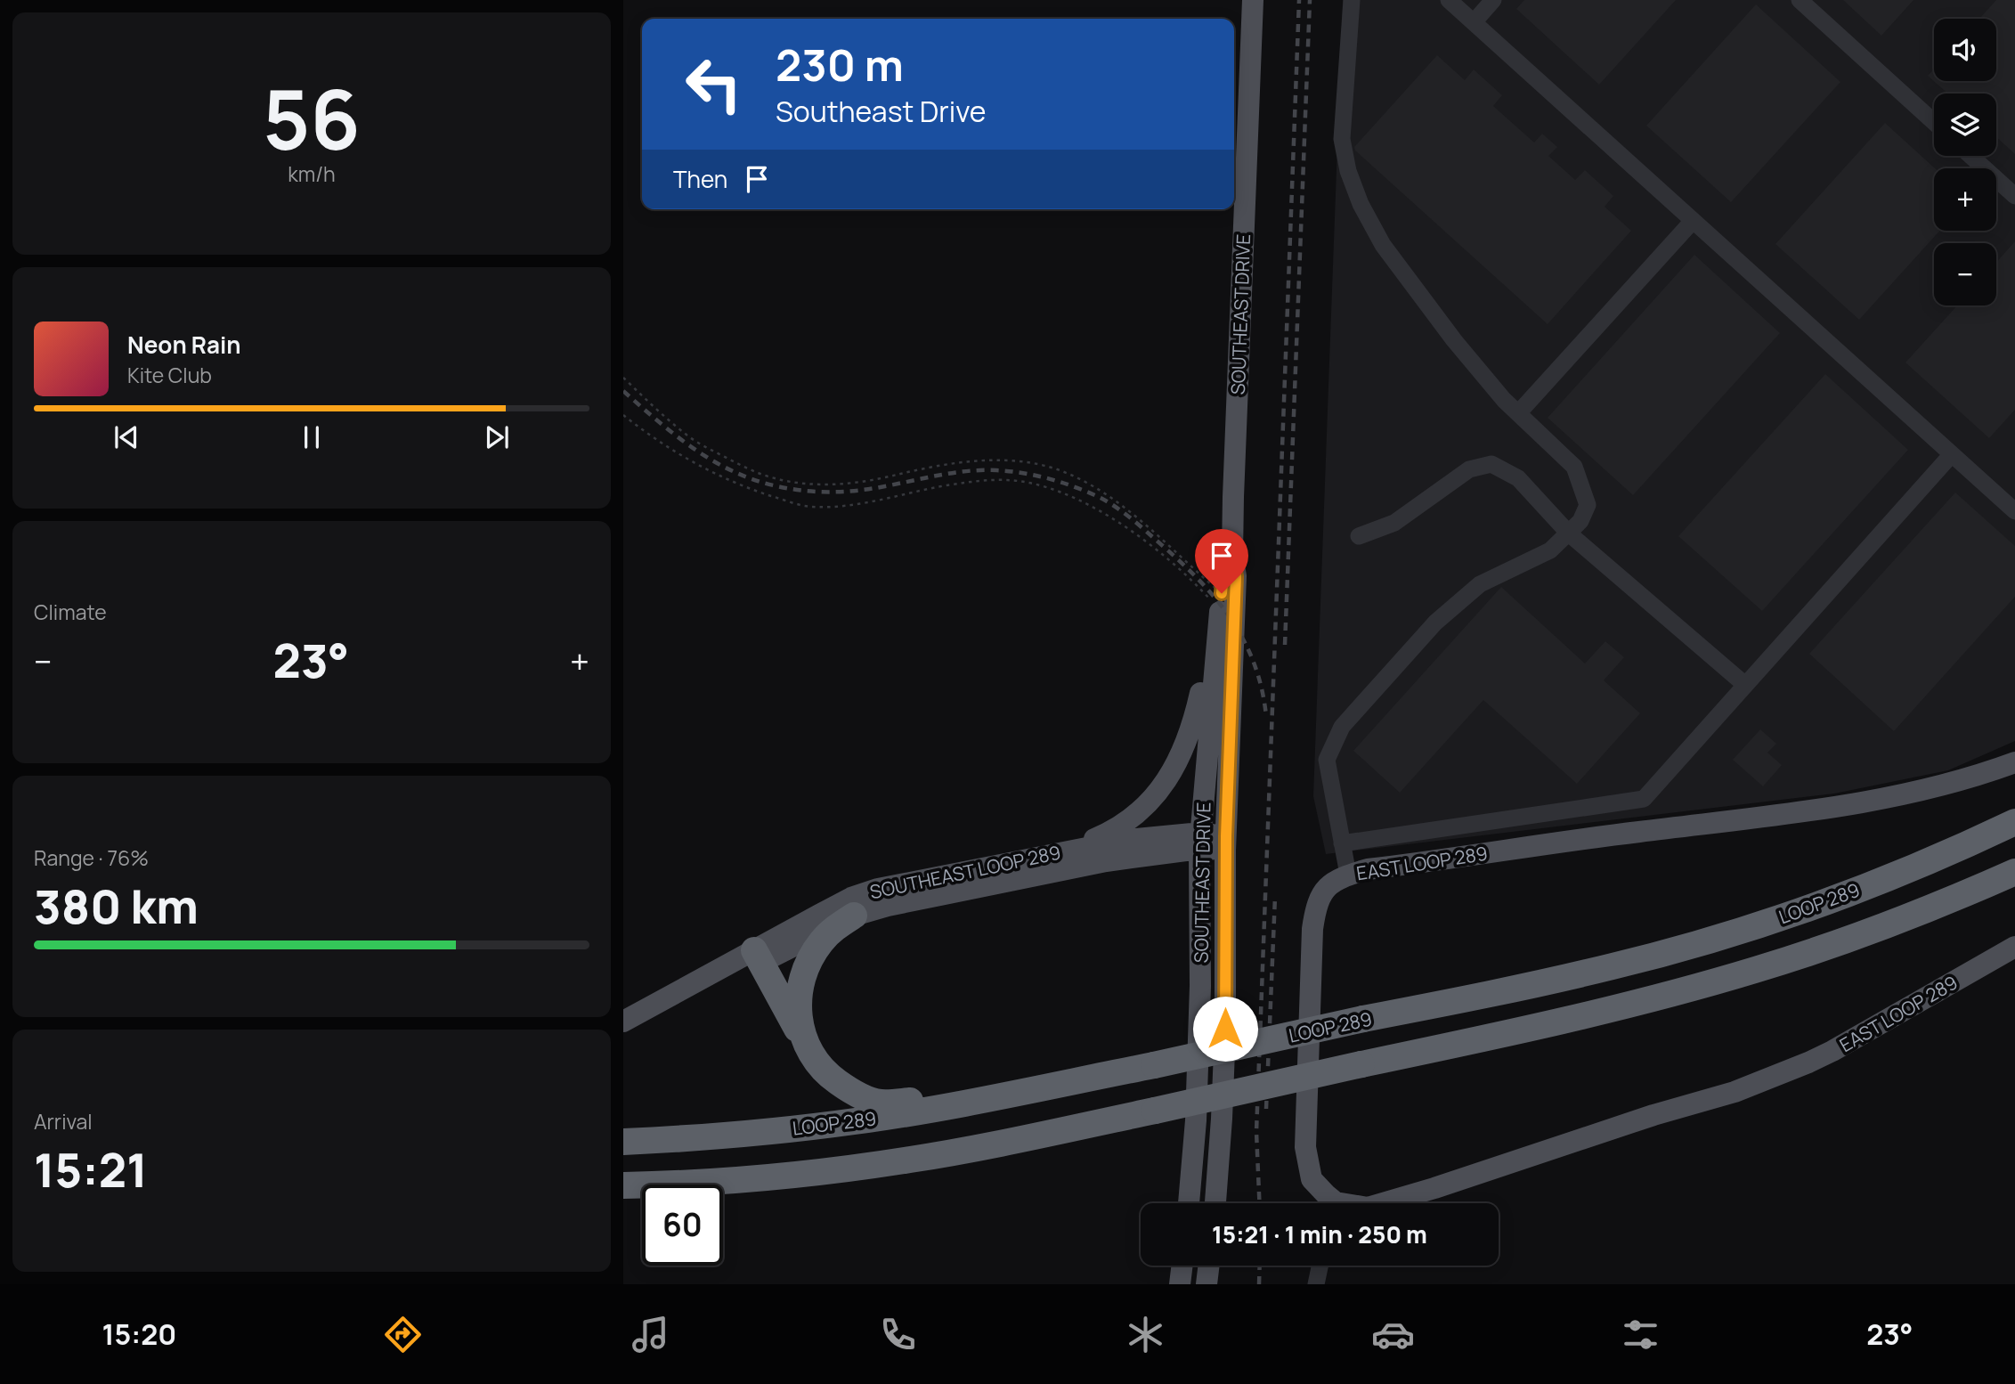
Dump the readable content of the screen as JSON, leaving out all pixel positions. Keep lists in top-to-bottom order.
{
  "streets": {
    "highway": ["LOOP 289"],
    "main road": ["SOUTHEAST DRIVE", "EAST LOOP 289", "SOUTHEAST LOOP 289"]
  },
  "crossings": [
    ["SOUTHEAST DRIVE", "SOUTHEAST LOOP 289"]
  ],
  "page": {
    "tile": [
      ["56", "km/h"],
      "Climate",
      ["Range · 76%", "380 km"],
      ["Arrival", "15:21"]
    ],
    "map_buttons": ["+", "−"],
    "turn": ["230 m", "Southeast Drive"],
    "then": "Then",
    "song": ["Neon Rain", "Kite Club"],
    "heat": ["−", "23°", "+"],
    "limit": "60",
    "trip": "15:21 · 1 min · 250 m",
    "tabs": ["15:20", "23°"]
  }
}
